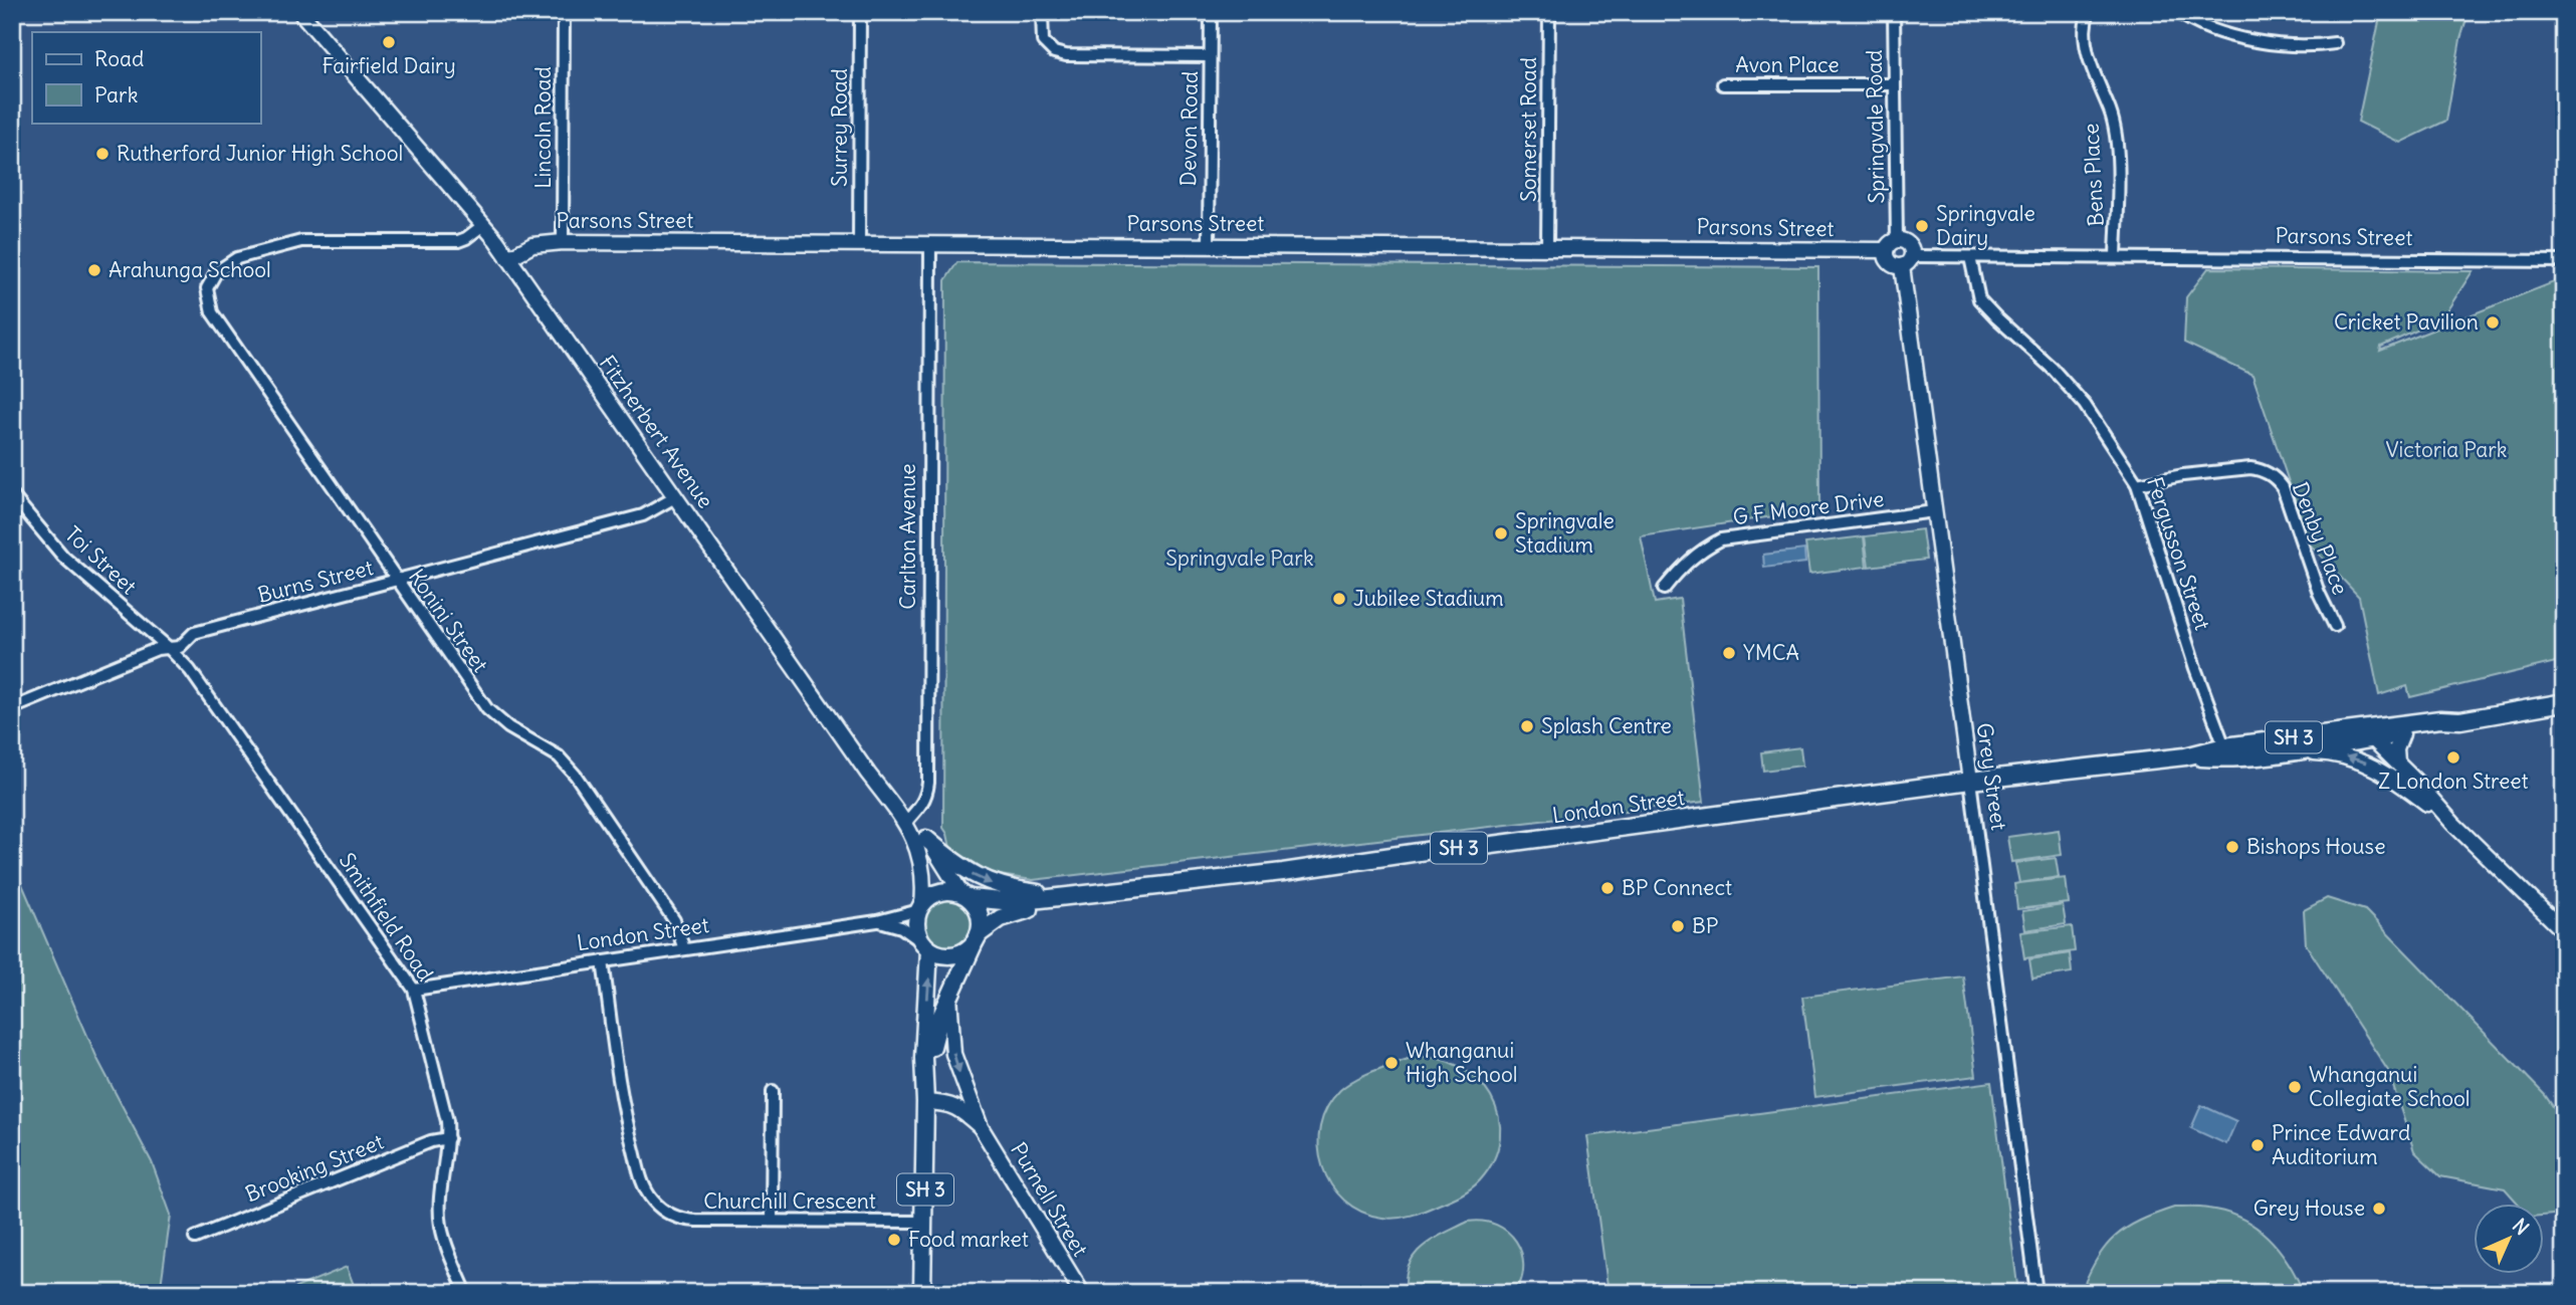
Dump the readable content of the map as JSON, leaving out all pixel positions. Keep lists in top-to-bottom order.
{
  "streets": {
    "highway": ["SH 3", "London Street"],
    "main road": [
      "Parsons Street",
      "Fitzherbert Avenue",
      "Grey Street",
      "Purnell Street"
    ],
    "street": [
      "Avon Place",
      "Springvale Road",
      "Lincoln Road",
      "Surrey Road",
      "Devon Road",
      "Somerset Road",
      "Bens Place",
      "G F Moore Drive",
      "Carlton Avenue",
      "Denby Place",
      "Fergusson Street",
      "Toi Street",
      "Burns Street",
      "Konini Street",
      "Smithfield Road",
      "Brooking Street",
      "Churchill Crescent"
    ]
  },
  "crossings": [
    ["Avon Place", "Springvale Road"],
    ["Springvale Road", "Parsons Street"],
    ["Springvale Road", "Grey Street"],
    ["Lincoln Road", "Parsons Street"],
    ["Surrey Road", "Parsons Street"],
    ["Devon Road", "Parsons Street"],
    ["Somerset Road", "Parsons Street"],
    ["Bens Place", "Parsons Street"],
    ["Parsons Street", "Fitzherbert Avenue"],
    ["Parsons Street", "Carlton Avenue"],
    ["Parsons Street", "Fergusson Street"],
    ["Parsons Street", "Grey Street"],
    ["Fitzherbert Avenue", "Carlton Avenue"],
    ["Fitzherbert Avenue", "Burns Street"],
    ["Fitzherbert Avenue", "Konini Street"],
    ["Fitzherbert Avenue", "SH 3"],
    ["Fitzherbert Avenue", "London Street"],
    ["G F Moore Drive", "Grey Street"],
    ["Denby Place", "Fergusson Street"],
    ["Fergusson Street", "London Street"],
    ["Toi Street", "Burns Street"],
    ["Toi Street", "Smithfield Road"],
    ["Burns Street", "Konini Street"],
    ["Burns Street", "Smithfield Road"],
    ["Konini Street", "London Street"],
    ["SH 3", "London Street"],
    ["SH 3", "Purnell Street"],
    ["SH 3", "Churchill Crescent"],
    ["Grey Street", "London Street"],
    ["London Street", "Smithfield Road"],
    ["London Street", "Churchill Crescent"],
    ["Smithfield Road", "Brooking Street"]
  ],
  "parks": ["Victoria Park", "Springvale Park"],
  "places": [
    "Fairfield Dairy",
    "Rutherford Junior High School",
    "Springvale Dairy",
    "Arahunga School",
    "Cricket Pavilion",
    "Springvale Stadium",
    "Jubilee Stadium",
    "YMCA",
    "Splash Centre",
    "Z London Street",
    "Bishops House",
    "BP Connect",
    "BP",
    "Whanganui High School",
    "Whanganui Collegiate School",
    "Prince Edward Auditorium",
    "Grey House",
    "Food market"
  ],
  "legend": ["Road", "Park"],
  "north": "top right"
}
